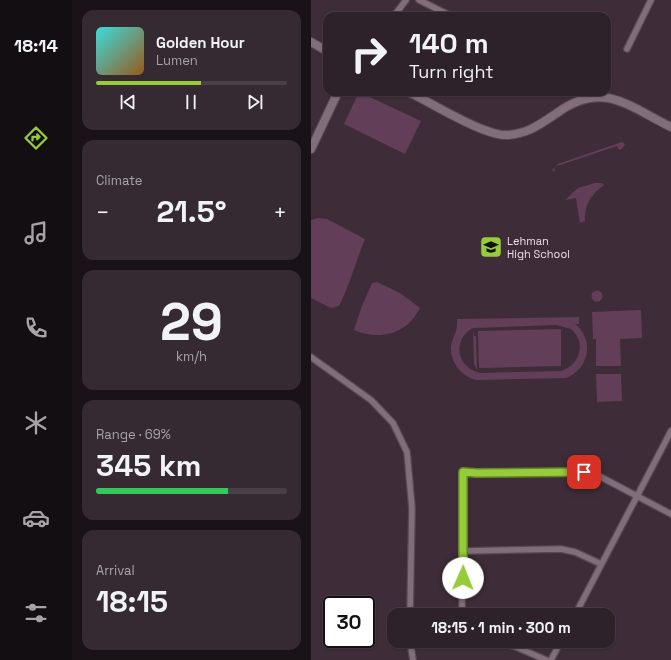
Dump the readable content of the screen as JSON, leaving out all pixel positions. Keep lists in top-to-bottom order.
{
  "places": {
    "school or university": ["Lehman High School"]
  },
  "page": {
    "tabs": "18:14",
    "turn": ["140 m", "Turn right"],
    "song": ["Golden Hour", "Lumen"],
    "tile": [
      "Climate",
      ["29", "km/h"],
      ["Range · 69%", "345 km"],
      ["Arrival", "18:15"]
    ],
    "heat": ["−", "21.5°", "+"],
    "limit": "30",
    "trip": "18:15 · 1 min · 300 m"
  }
}
